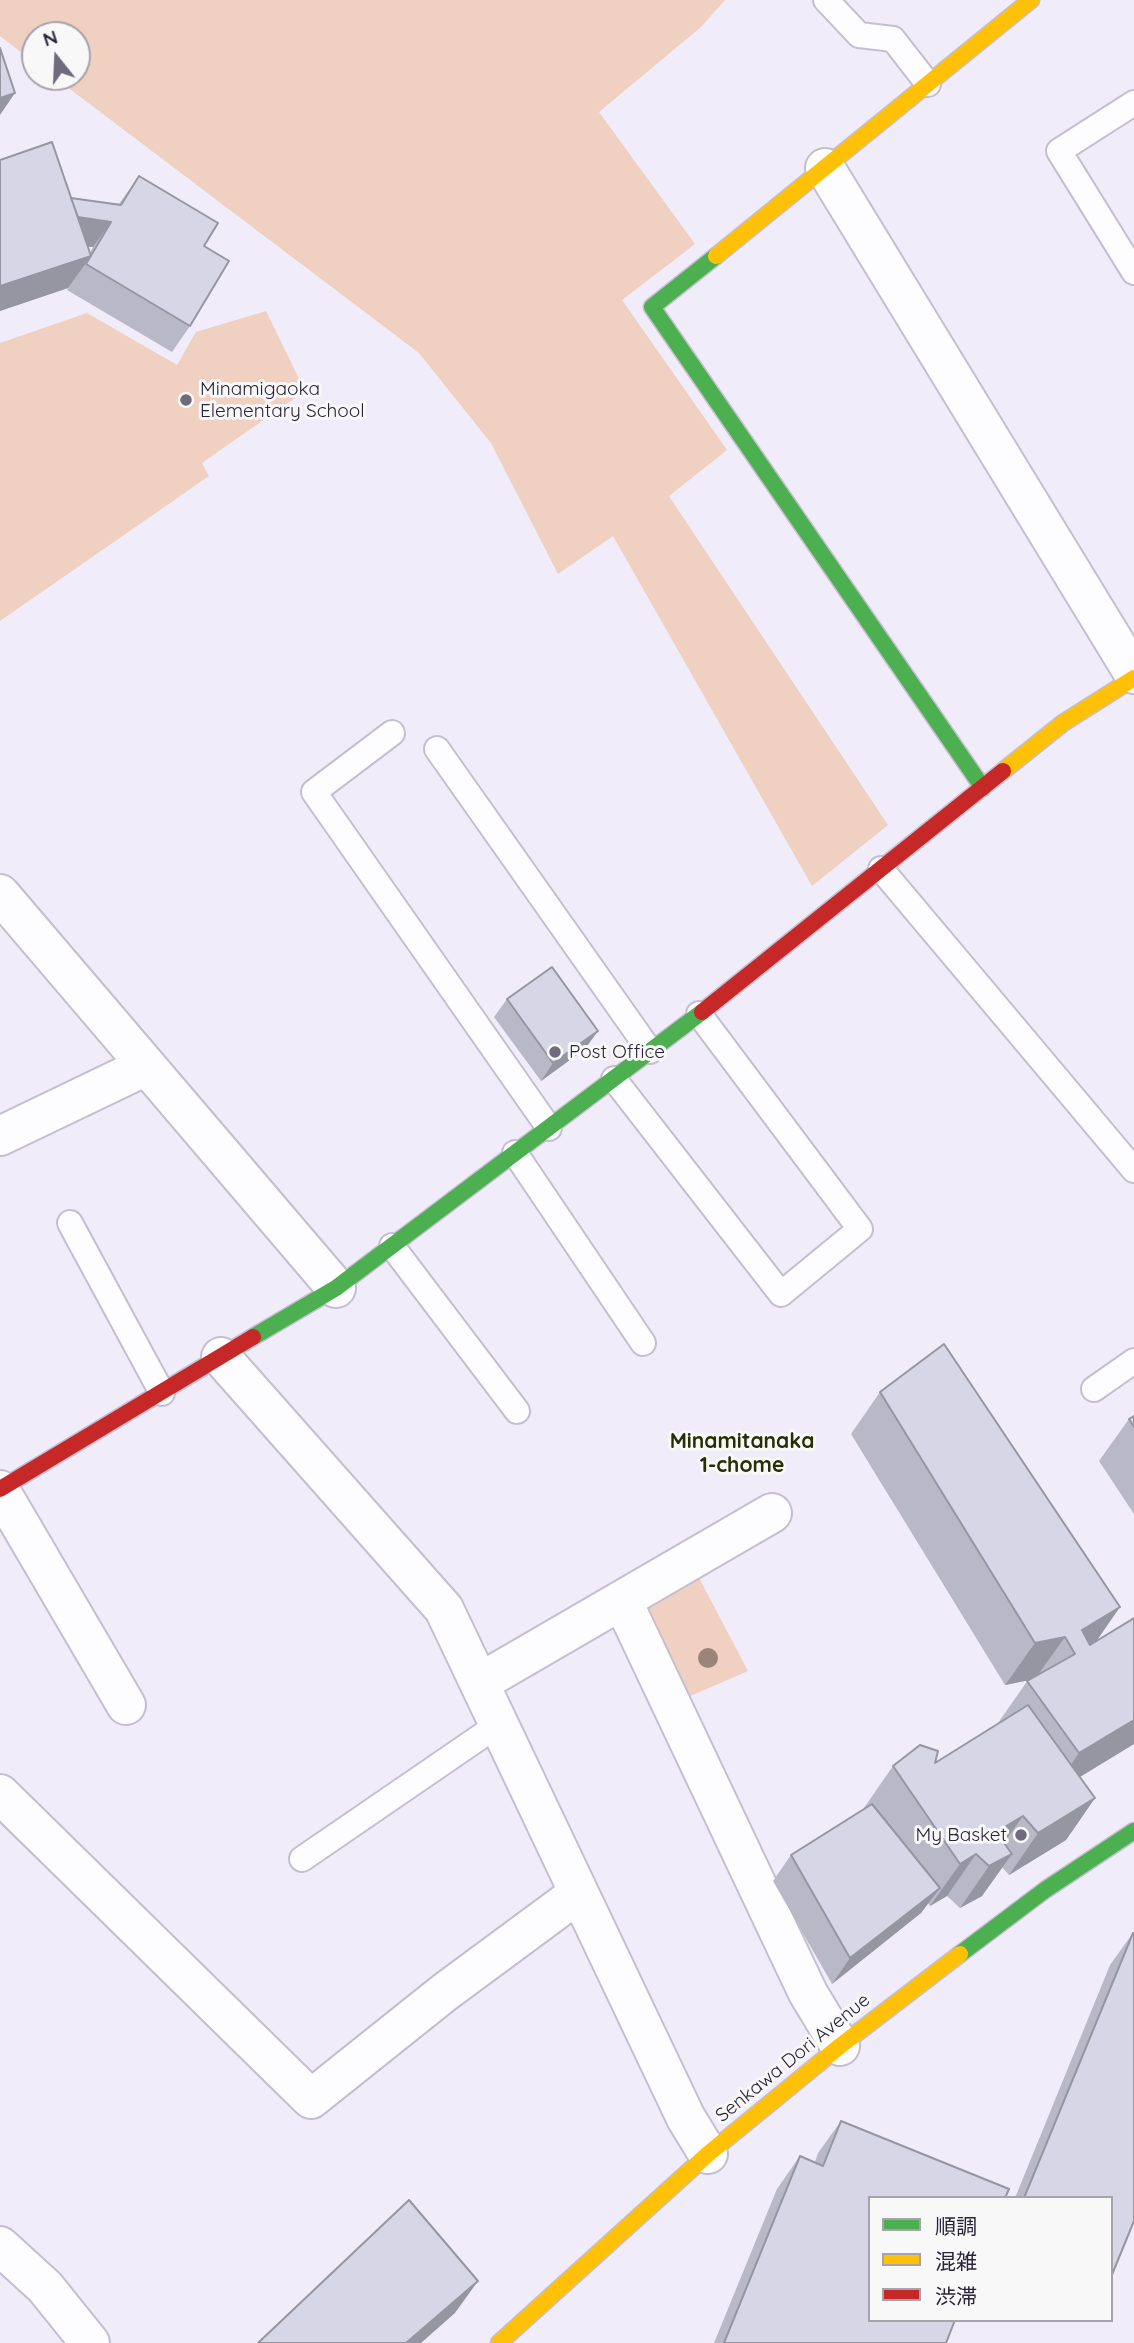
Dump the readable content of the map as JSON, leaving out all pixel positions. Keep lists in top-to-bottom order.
{
  "streets": {
    "street": ["Senkawa Dori Avenue"]
  },
  "districts": ["Minamitanaka 1-chome"],
  "places": ["Minamigaoka Elementary School", "Post Office", "My Basket"],
  "legend": ["順調", "混雑", "渋滞"],
  "north": "top"
}
